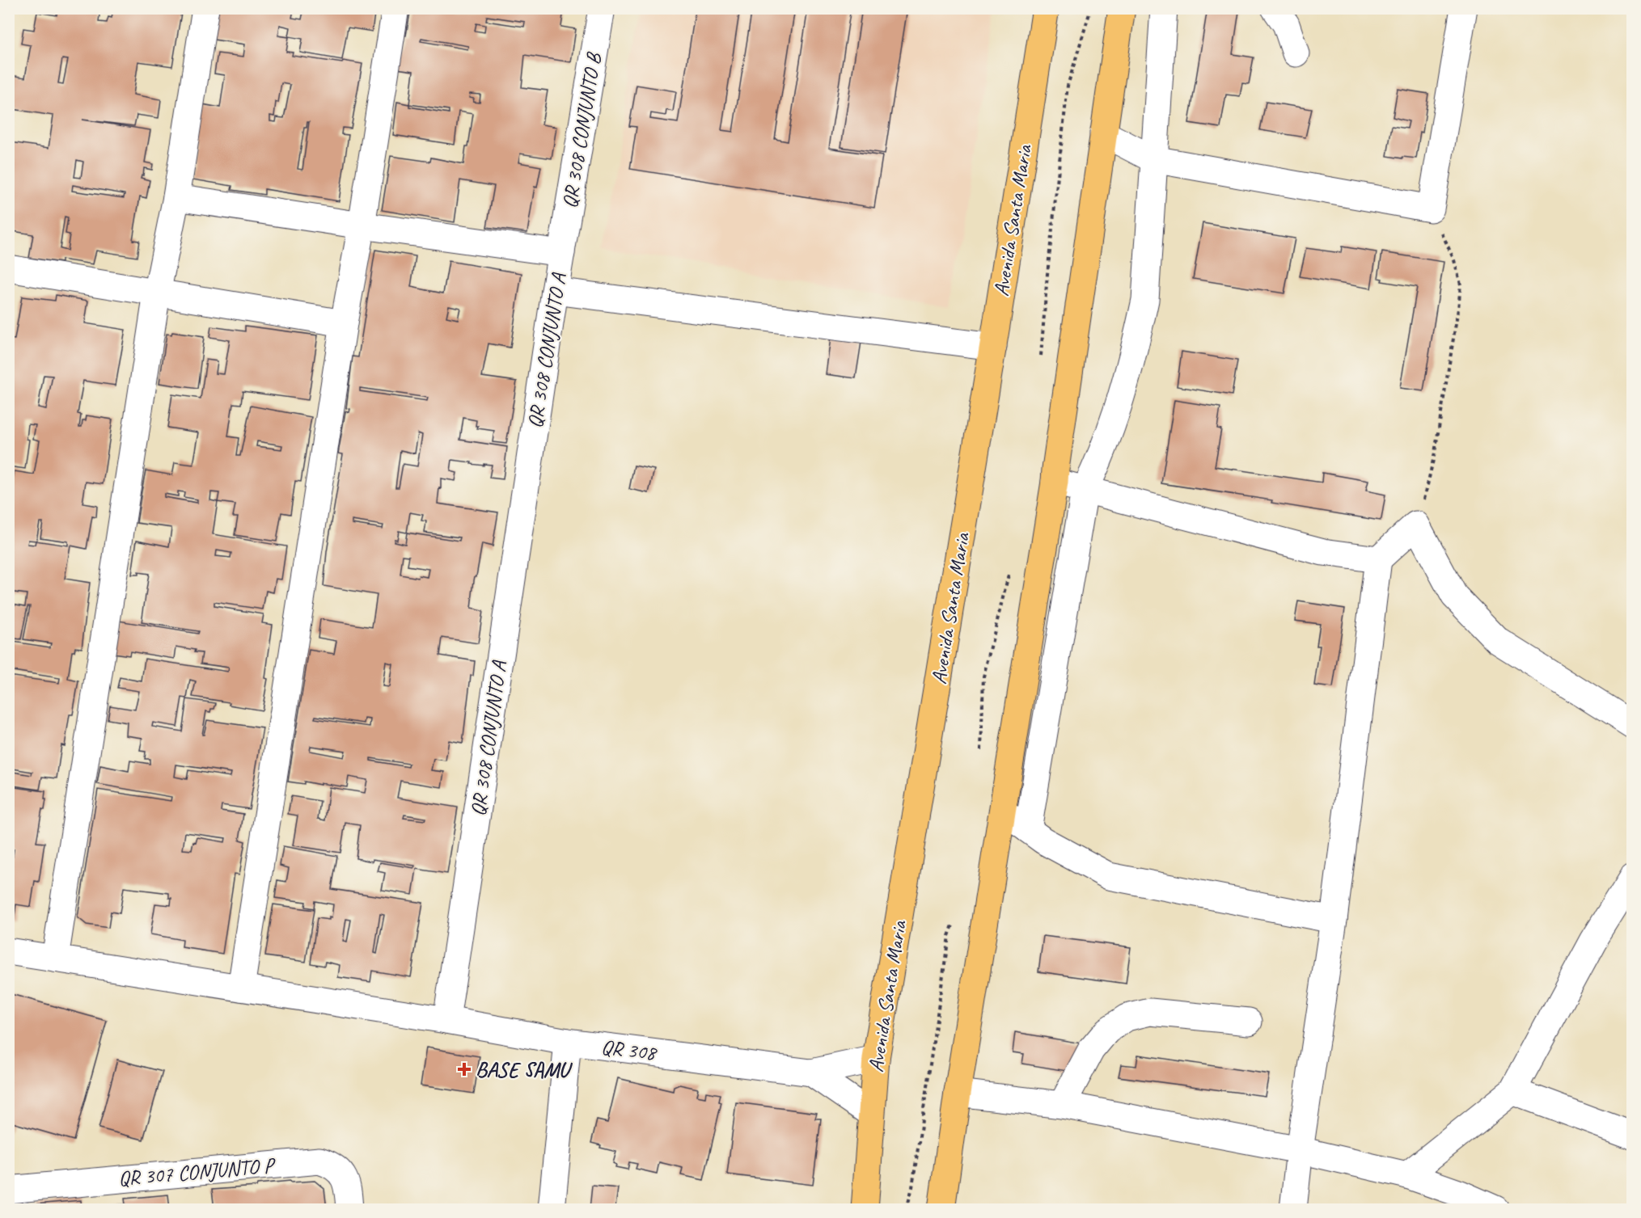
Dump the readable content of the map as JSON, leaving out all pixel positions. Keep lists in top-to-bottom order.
{
  "streets": {
    "main road": ["Avenida Santa Maria"],
    "street": [
      "QR 308 CONJUNTO B",
      "QR 308 CONJUNTO A",
      "QR 308",
      "QR 307 CONJUNTO P"
    ]
  },
  "crossings": [
    ["QR 308 CONJUNTO B", "QR 308 CONJUNTO A"],
    ["Avenida Santa Maria", "QR 308"],
    ["QR 308 CONJUNTO A", "QR 308"]
  ],
  "places": {
    "health": ["BASE SAMU"]
  }
}
